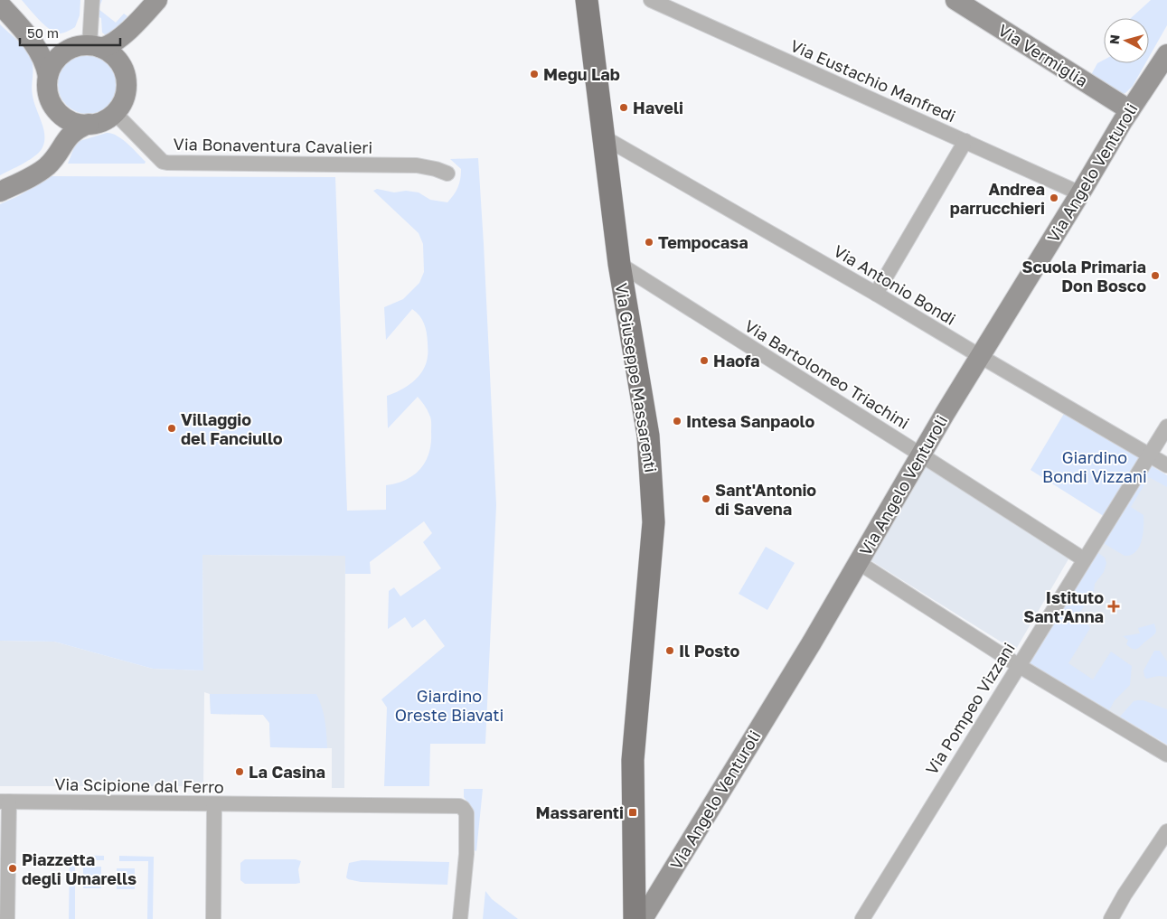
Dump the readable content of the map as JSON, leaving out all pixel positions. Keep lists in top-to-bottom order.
{
  "streets": {
    "main road": ["Via Giuseppe Massarenti"],
    "street": [
      "Via Vermiglia",
      "Via Eustachio Manfredi",
      "Via Bonaventura Cavalieri",
      "Via Angelo Venturoli",
      "Via Antonio Bondi",
      "Via Bartolomeo Triachini",
      "Via Pompeo Vizzani",
      "Via Scipione dal Ferro"
    ]
  },
  "crossings": [
    ["Via Vermiglia", "Via Angelo Venturoli"],
    ["Via Eustachio Manfredi", "Via Angelo Venturoli"],
    ["Via Angelo Venturoli", "Via Antonio Bondi"],
    ["Via Angelo Venturoli", "Via Bartolomeo Triachini"],
    ["Via Antonio Bondi", "Via Giuseppe Massarenti"],
    ["Via Antonio Bondi", "Via Pompeo Vizzani"],
    ["Via Bartolomeo Triachini", "Via Giuseppe Massarenti"],
    ["Via Bartolomeo Triachini", "Via Pompeo Vizzani"]
  ],
  "parks": ["Giardino Bondi Vizzani", "Giardino Oreste Biavati"],
  "places": {
    "other": [
      "Megu Lab",
      "Haveli",
      "Andrea parrucchieri",
      "Tempocasa",
      "Scuola Primaria Don Bosco",
      "Haofa",
      "Intesa Sanpaolo",
      "Villaggio del Fanciullo",
      "Sant'Antonio di Savena",
      "Il Posto",
      "La Casina",
      "Piazzetta degli Umarells"
    ],
    "health": ["Istituto Sant'Anna"],
    "transit": ["Massarenti"]
  },
  "scale_bar": "50 m",
  "north": "left"
}
